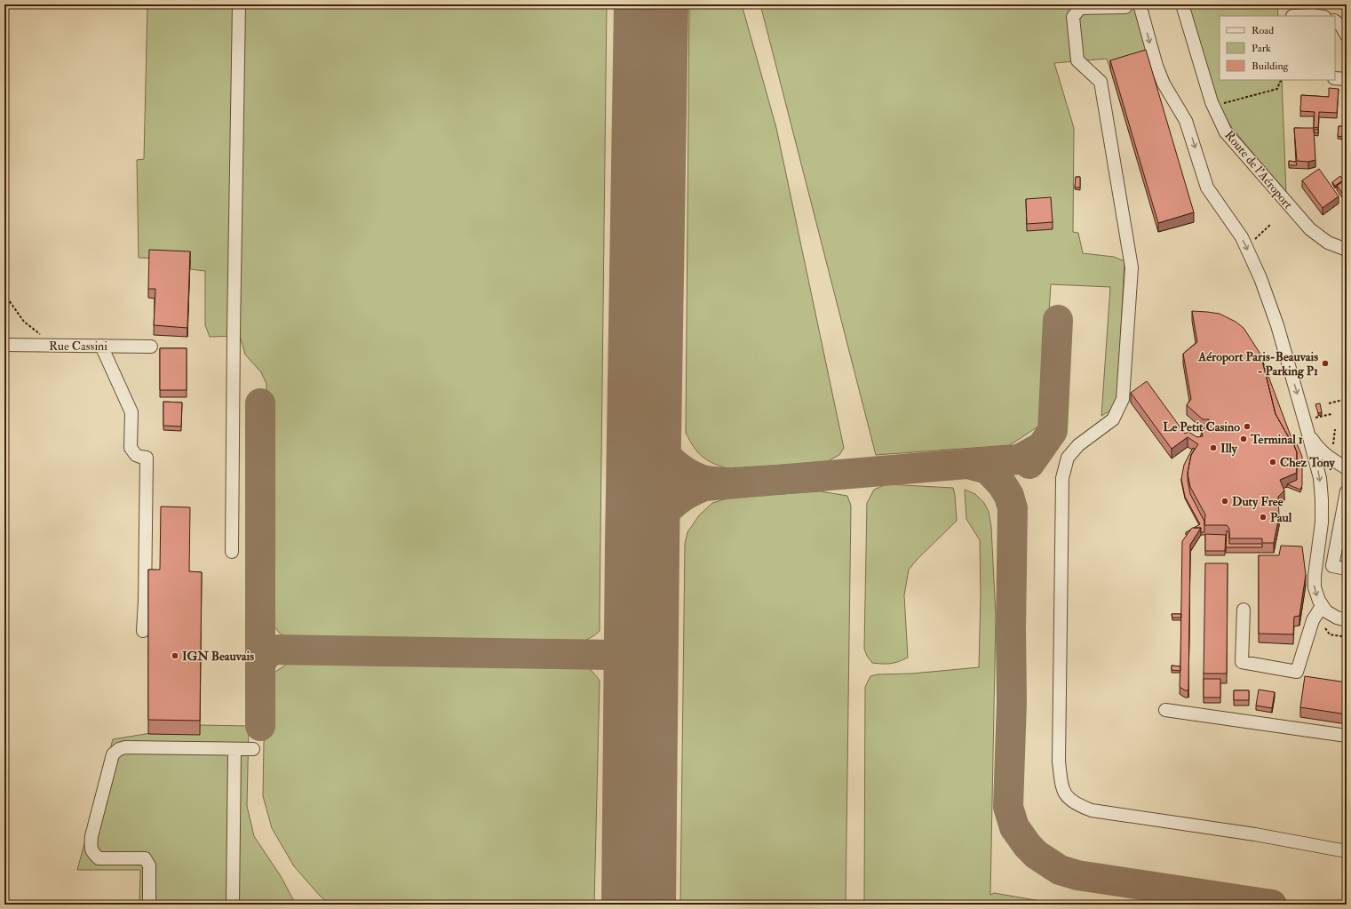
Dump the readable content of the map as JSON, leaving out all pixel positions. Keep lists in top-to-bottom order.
{
  "streets": {
    "street": ["Route de l'Aéroport", "Rue Cassini"]
  },
  "places": [
    "Aéroport Paris-Beauvais - Parking P1",
    "Le Petit Casino",
    "Terminal 1",
    "Illy",
    "Chez Tony",
    "Duty Free",
    "Paul",
    "IGN Beauvais"
  ],
  "legend": ["Road", "Park", "Building"]
}
